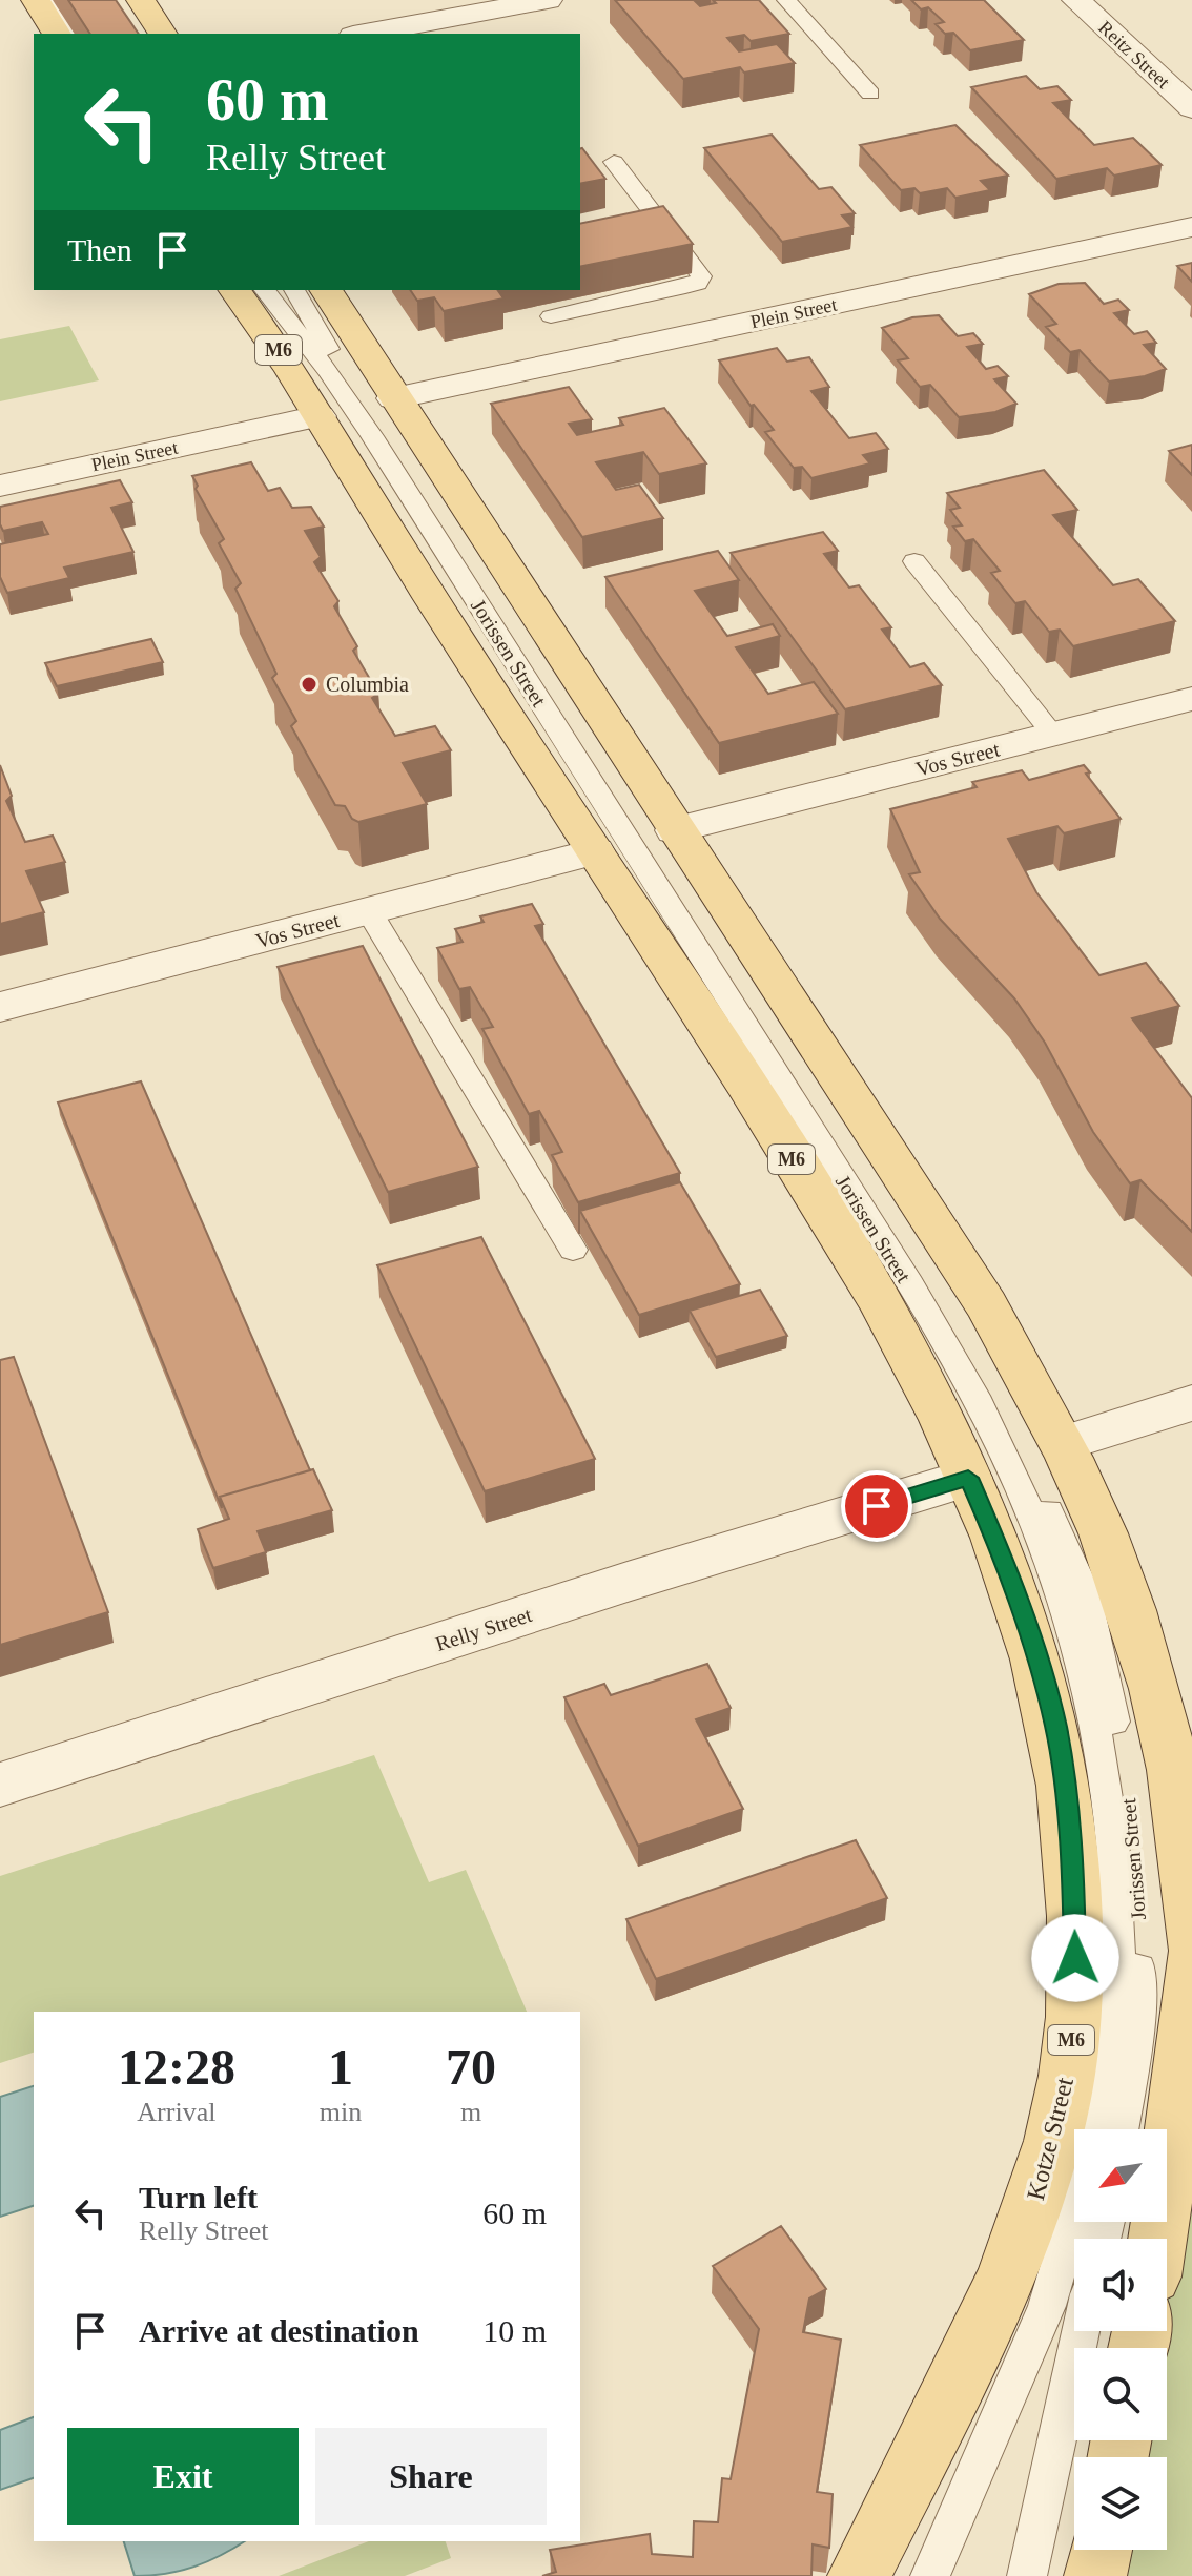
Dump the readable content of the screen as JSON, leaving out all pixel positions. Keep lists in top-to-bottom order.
{
  "streets": {
    "main road": ["M6", "Jorissen Street", "Kotze Street"],
    "street": [
      "Reitz Street",
      "Plein Street",
      "Vos Street",
      "Relly Street"
    ]
  },
  "crossings": [
    ["Plein Street", "Jorissen Street"],
    ["Jorissen Street", "Vos Street"],
    ["Jorissen Street", "Relly Street"],
    ["Jorissen Street", "Kotze Street"],
    ["Relly Street", "Kotze Street"]
  ],
  "places": ["Columbia"],
  "north": "bottom left",
  "page": {
    "turn": ["60 m", "Relly Street"],
    "then": "Then",
    "eta": [
      "12:28",
      "Arrival",
      "1",
      "min",
      "70",
      "m"
    ],
    "list": [
      {
        "name": "Turn left",
        "note": "Relly Street",
        "value": "60 m"
      },
      {
        "name": "Arrive at destination",
        "value": "10 m"
      }
    ],
    "buttons": ["Exit", "Share"]
  }
}
